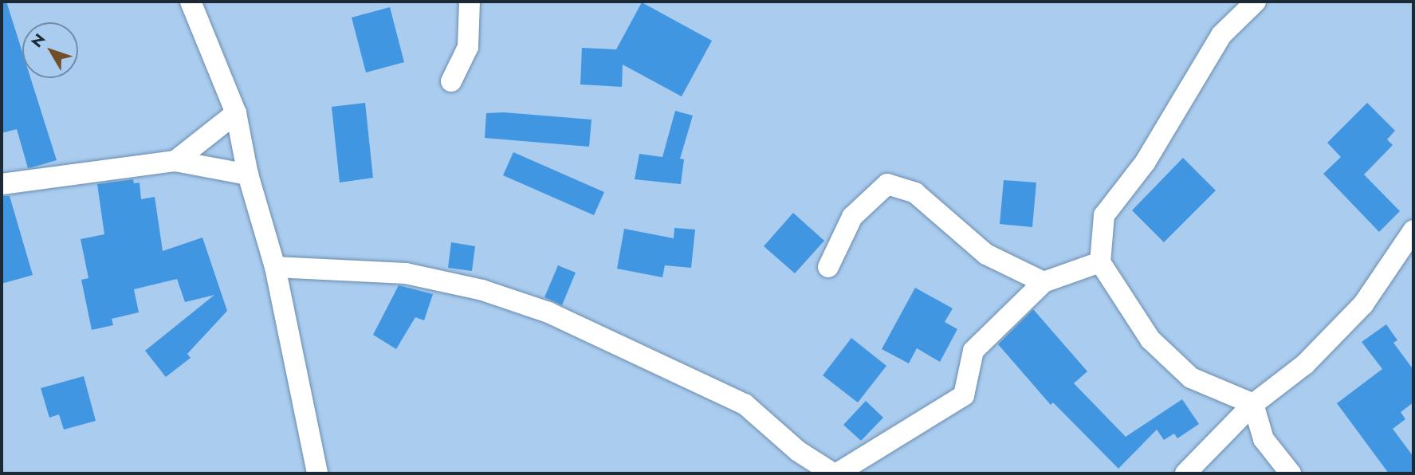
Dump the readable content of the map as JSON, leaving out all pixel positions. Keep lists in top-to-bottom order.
{
  "north": "top left"
}
